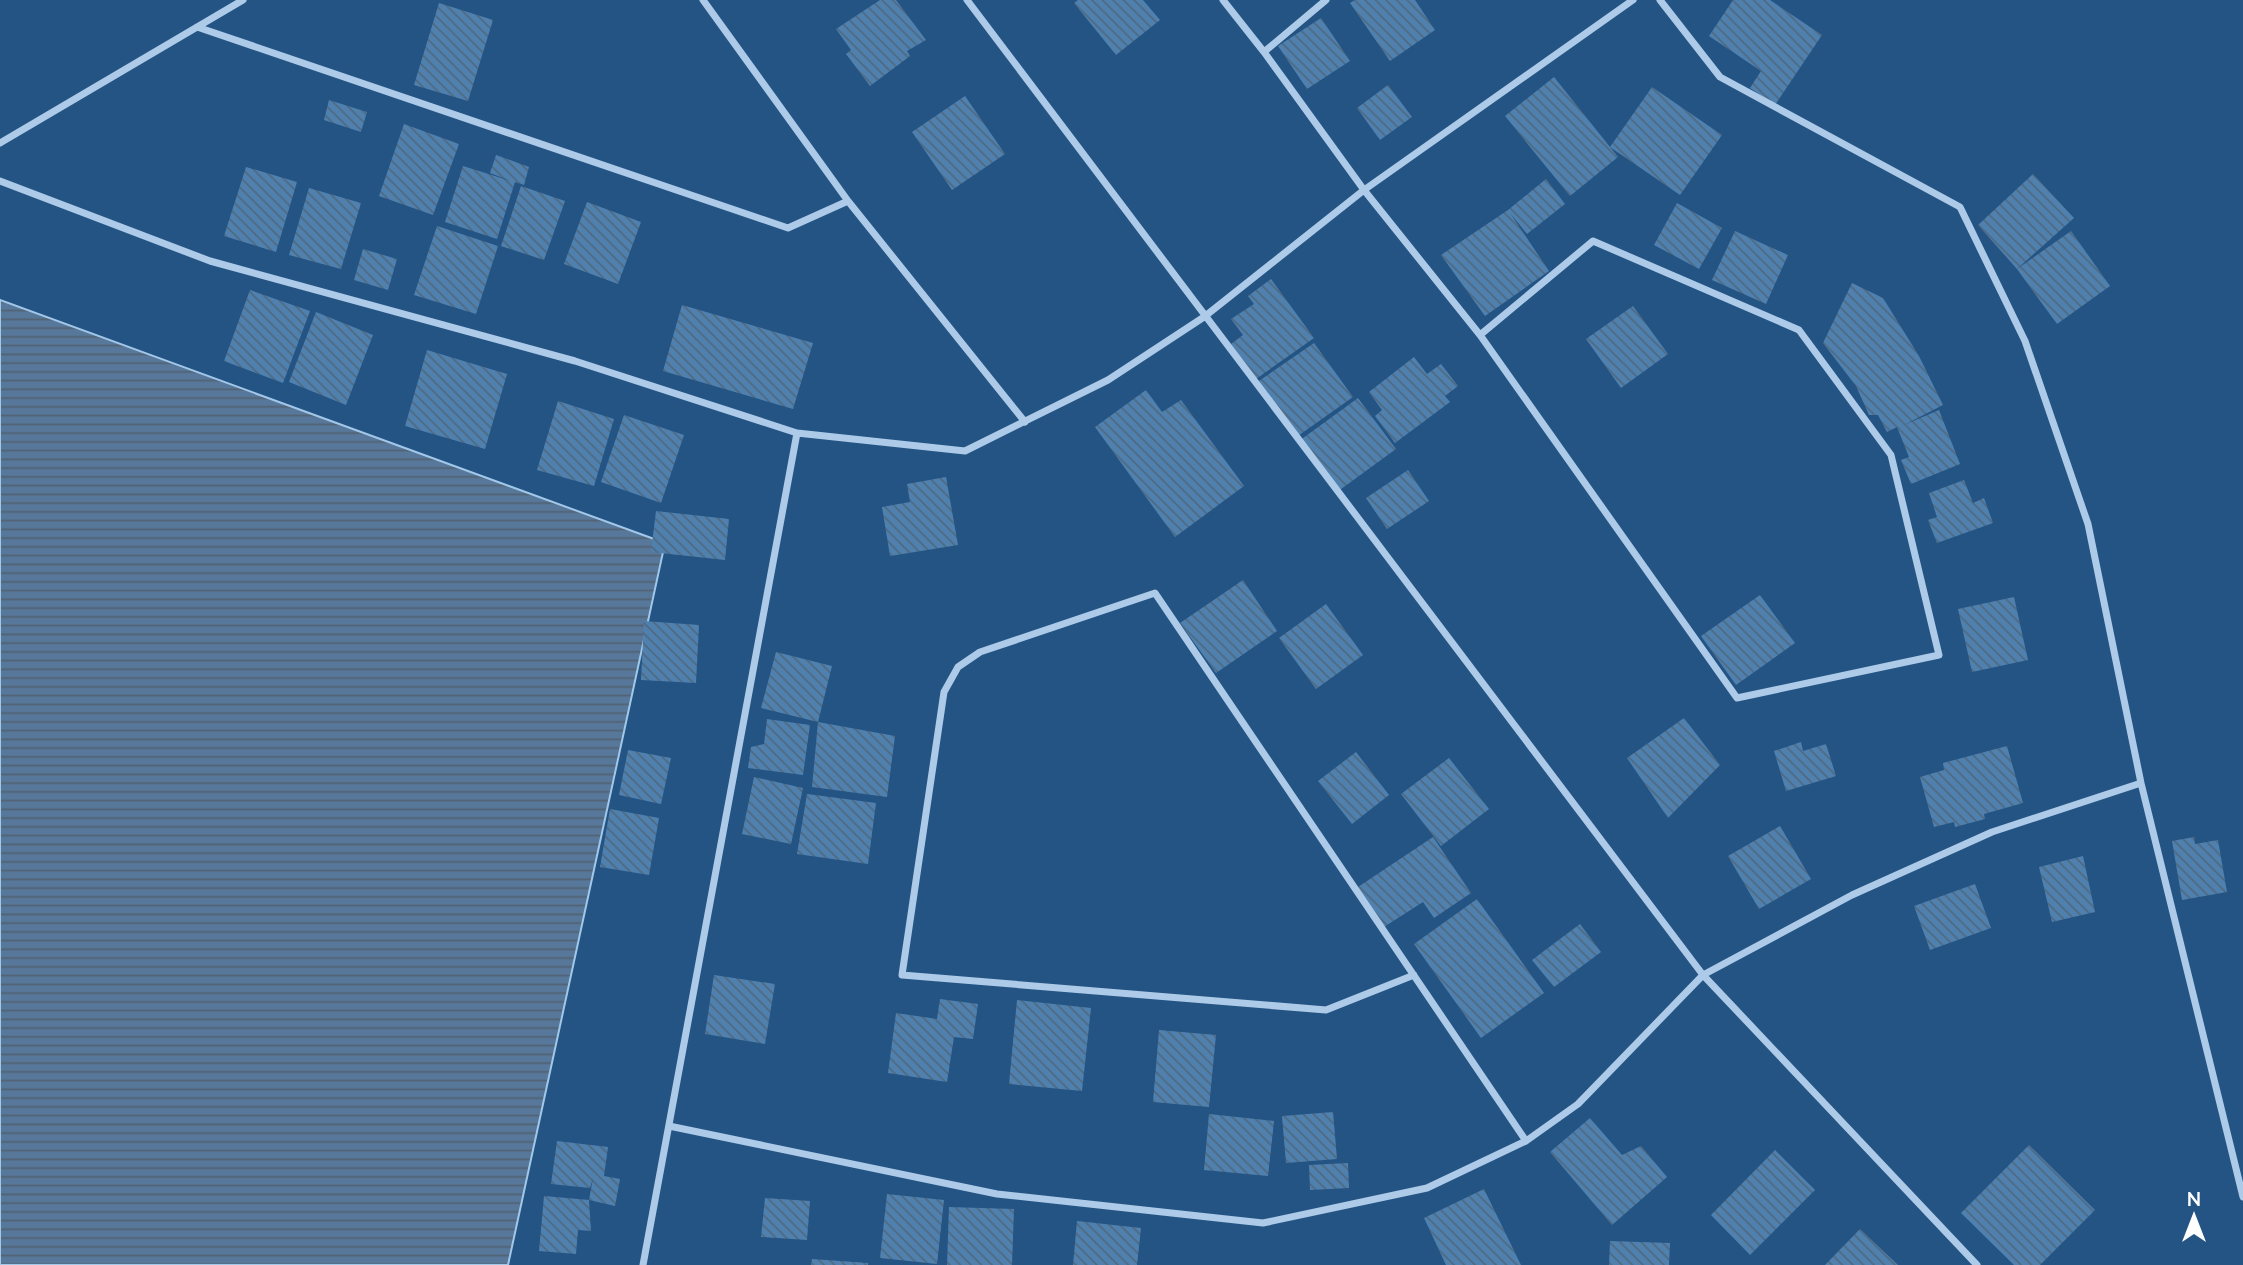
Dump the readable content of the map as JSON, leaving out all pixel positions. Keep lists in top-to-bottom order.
{
  "north": "top"
}
